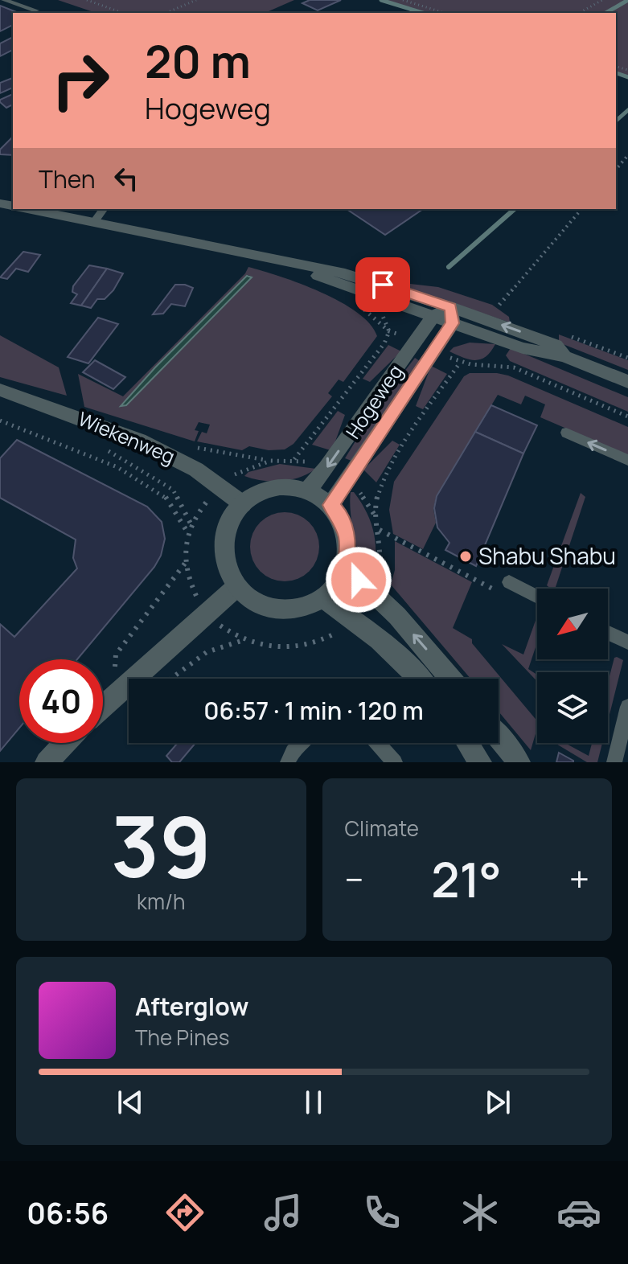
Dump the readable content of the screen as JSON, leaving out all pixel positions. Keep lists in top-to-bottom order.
{
  "streets": {
    "street": ["Hogeweg", "Wiekenweg"]
  },
  "crossings": [
    ["Hogeweg", "Wiekenweg"]
  ],
  "places": ["Shabu Shabu"],
  "north": "bottom left",
  "page": {
    "turn": ["20 m", "Hogeweg"],
    "then": "Then",
    "limit": "40",
    "trip": "06:57 · 1 min · 120 m",
    "tile": [
      ["39", "km/h"],
      "Climate"
    ],
    "heat": ["−", "21°", "+"],
    "song": ["Afterglow", "The Pines"],
    "tabs": "06:56"
  }
}
